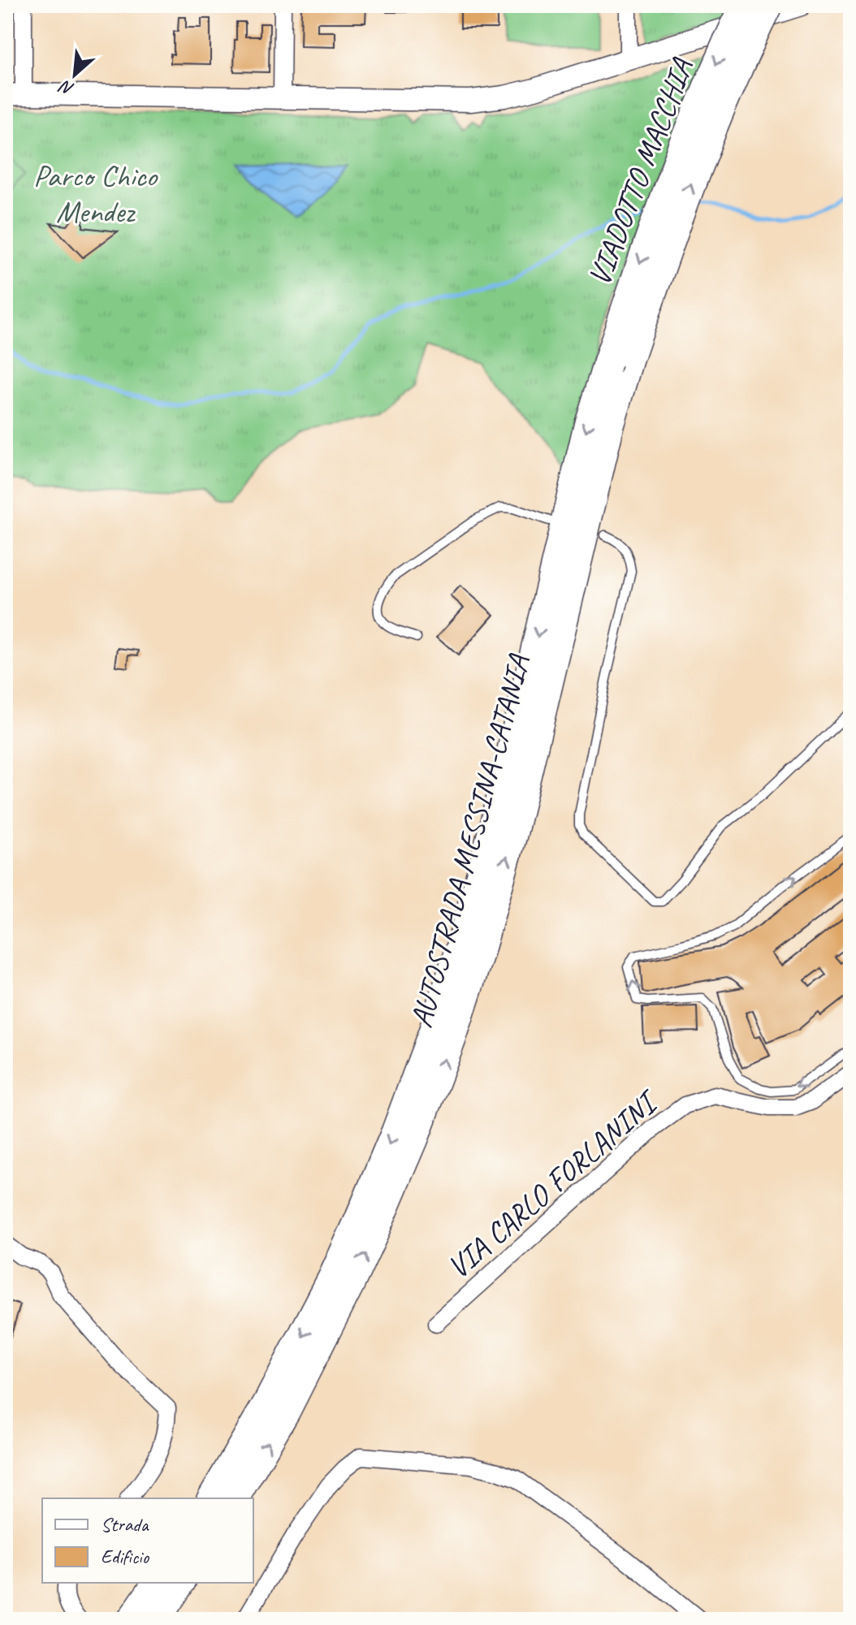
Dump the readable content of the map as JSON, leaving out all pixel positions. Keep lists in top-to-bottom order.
{
  "streets": {
    "highway": ["VIADOTTO MACCHIA", "AUTOSTRADA MESSINA-CATANIA"],
    "street": ["VIA CARLO FORLANINI"]
  },
  "crossings": [
    ["VIADOTTO MACCHIA", "AUTOSTRADA MESSINA-CATANIA"]
  ],
  "parks": ["Parco Chico Mendez"],
  "legend": ["Strada", "Edificio"],
  "north": "bottom left"
}
